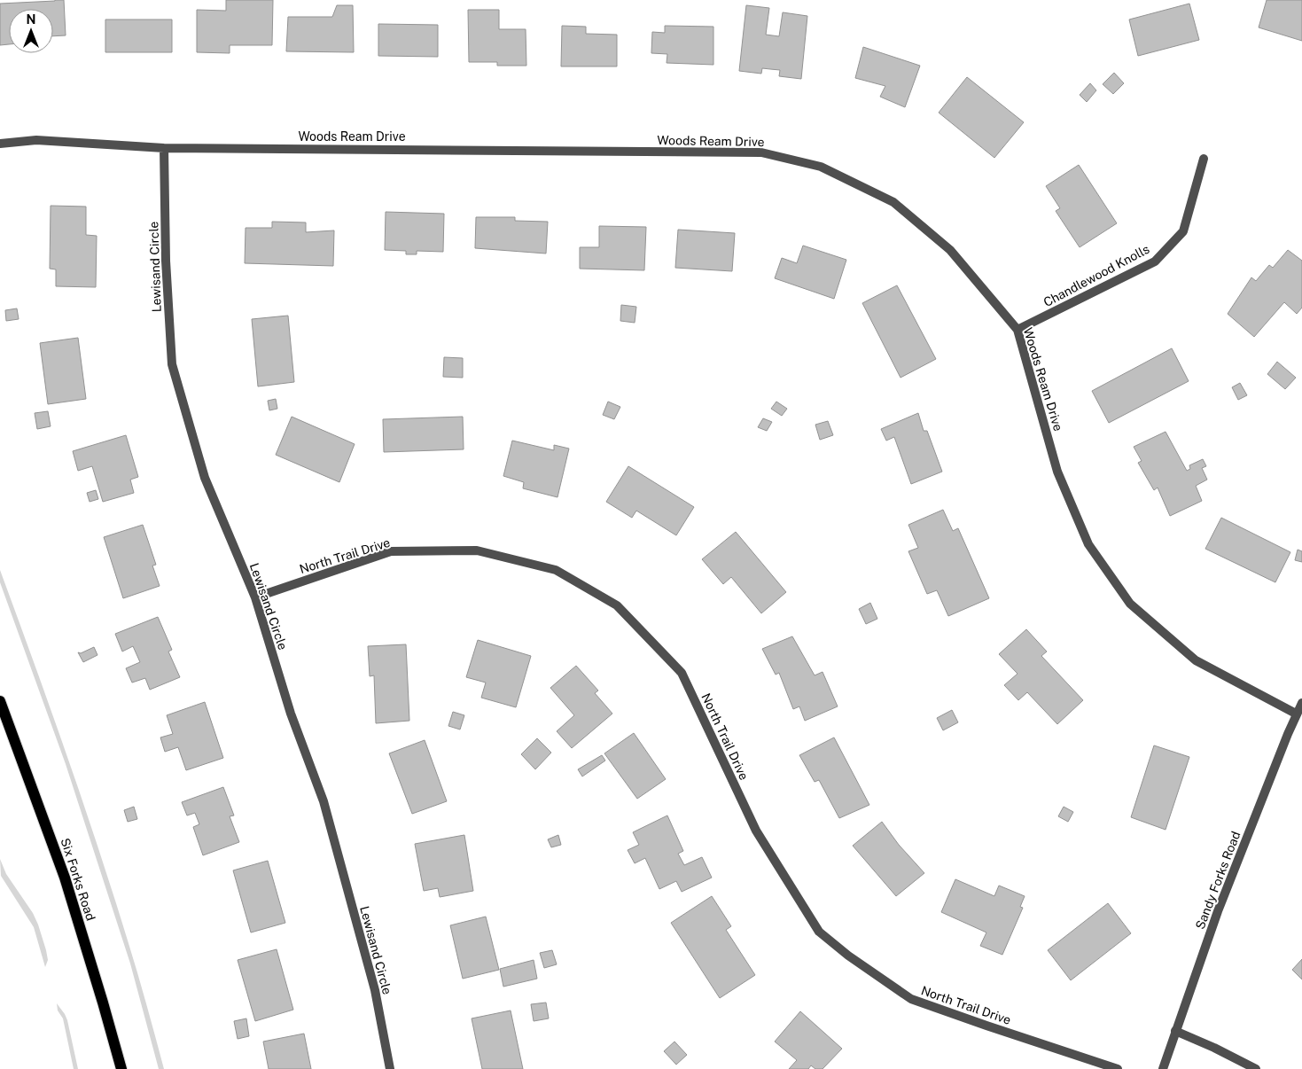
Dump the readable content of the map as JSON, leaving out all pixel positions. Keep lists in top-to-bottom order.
{
  "streets": {
    "main road": ["Six Forks Road"],
    "street": [
      "Woods Ream Drive",
      "Lewisand Circle",
      "Chandlewood Knolls",
      "North Trail Drive",
      "Sandy Forks Road"
    ]
  },
  "crossings": [
    ["Woods Ream Drive", "Lewisand Circle"],
    ["Woods Ream Drive", "Chandlewood Knolls"],
    ["Woods Ream Drive", "Sandy Forks Road"],
    ["Lewisand Circle", "North Trail Drive"]
  ],
  "north": "top"
}
